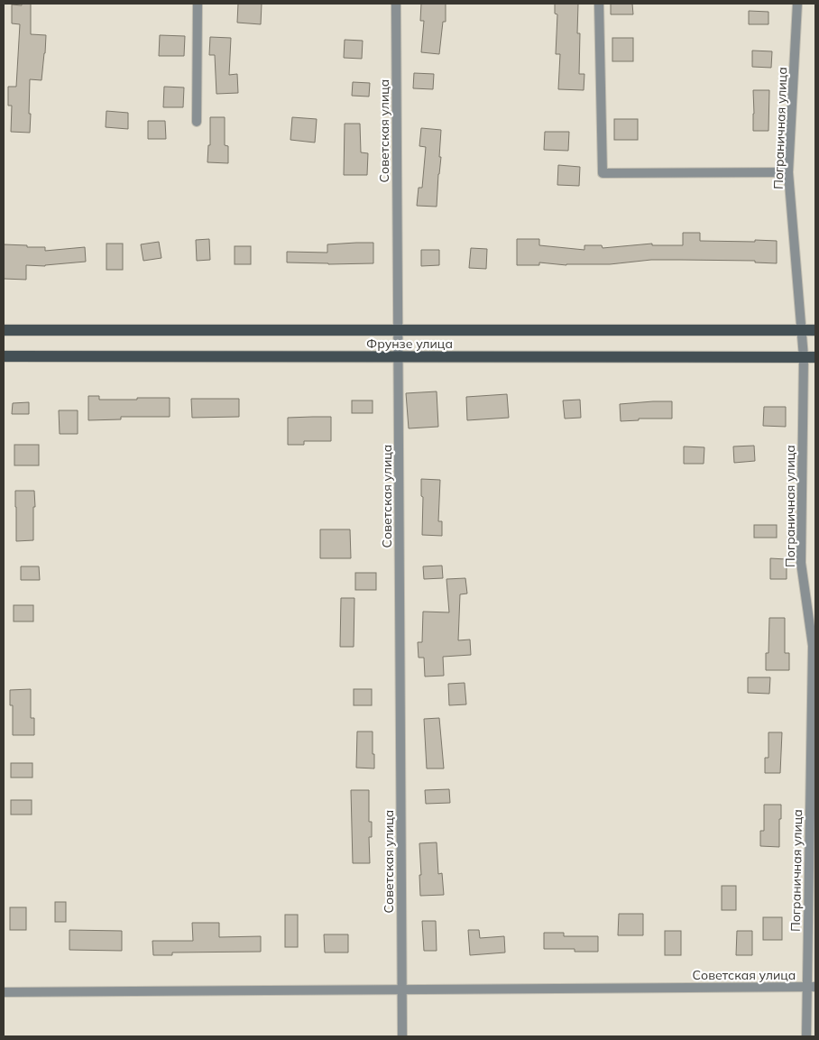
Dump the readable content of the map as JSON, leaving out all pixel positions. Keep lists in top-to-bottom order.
{
  "streets": {
    "main road": ["Фрунзе улица"],
    "street": ["Пограничная улица", "Советская улица"]
  },
  "crossings": [
    ["Пограничная улица", "Советская улица"],
    ["Пограничная улица", "Фрунзе улица"],
    ["Советская улица", "Фрунзе улица"]
  ]
}
